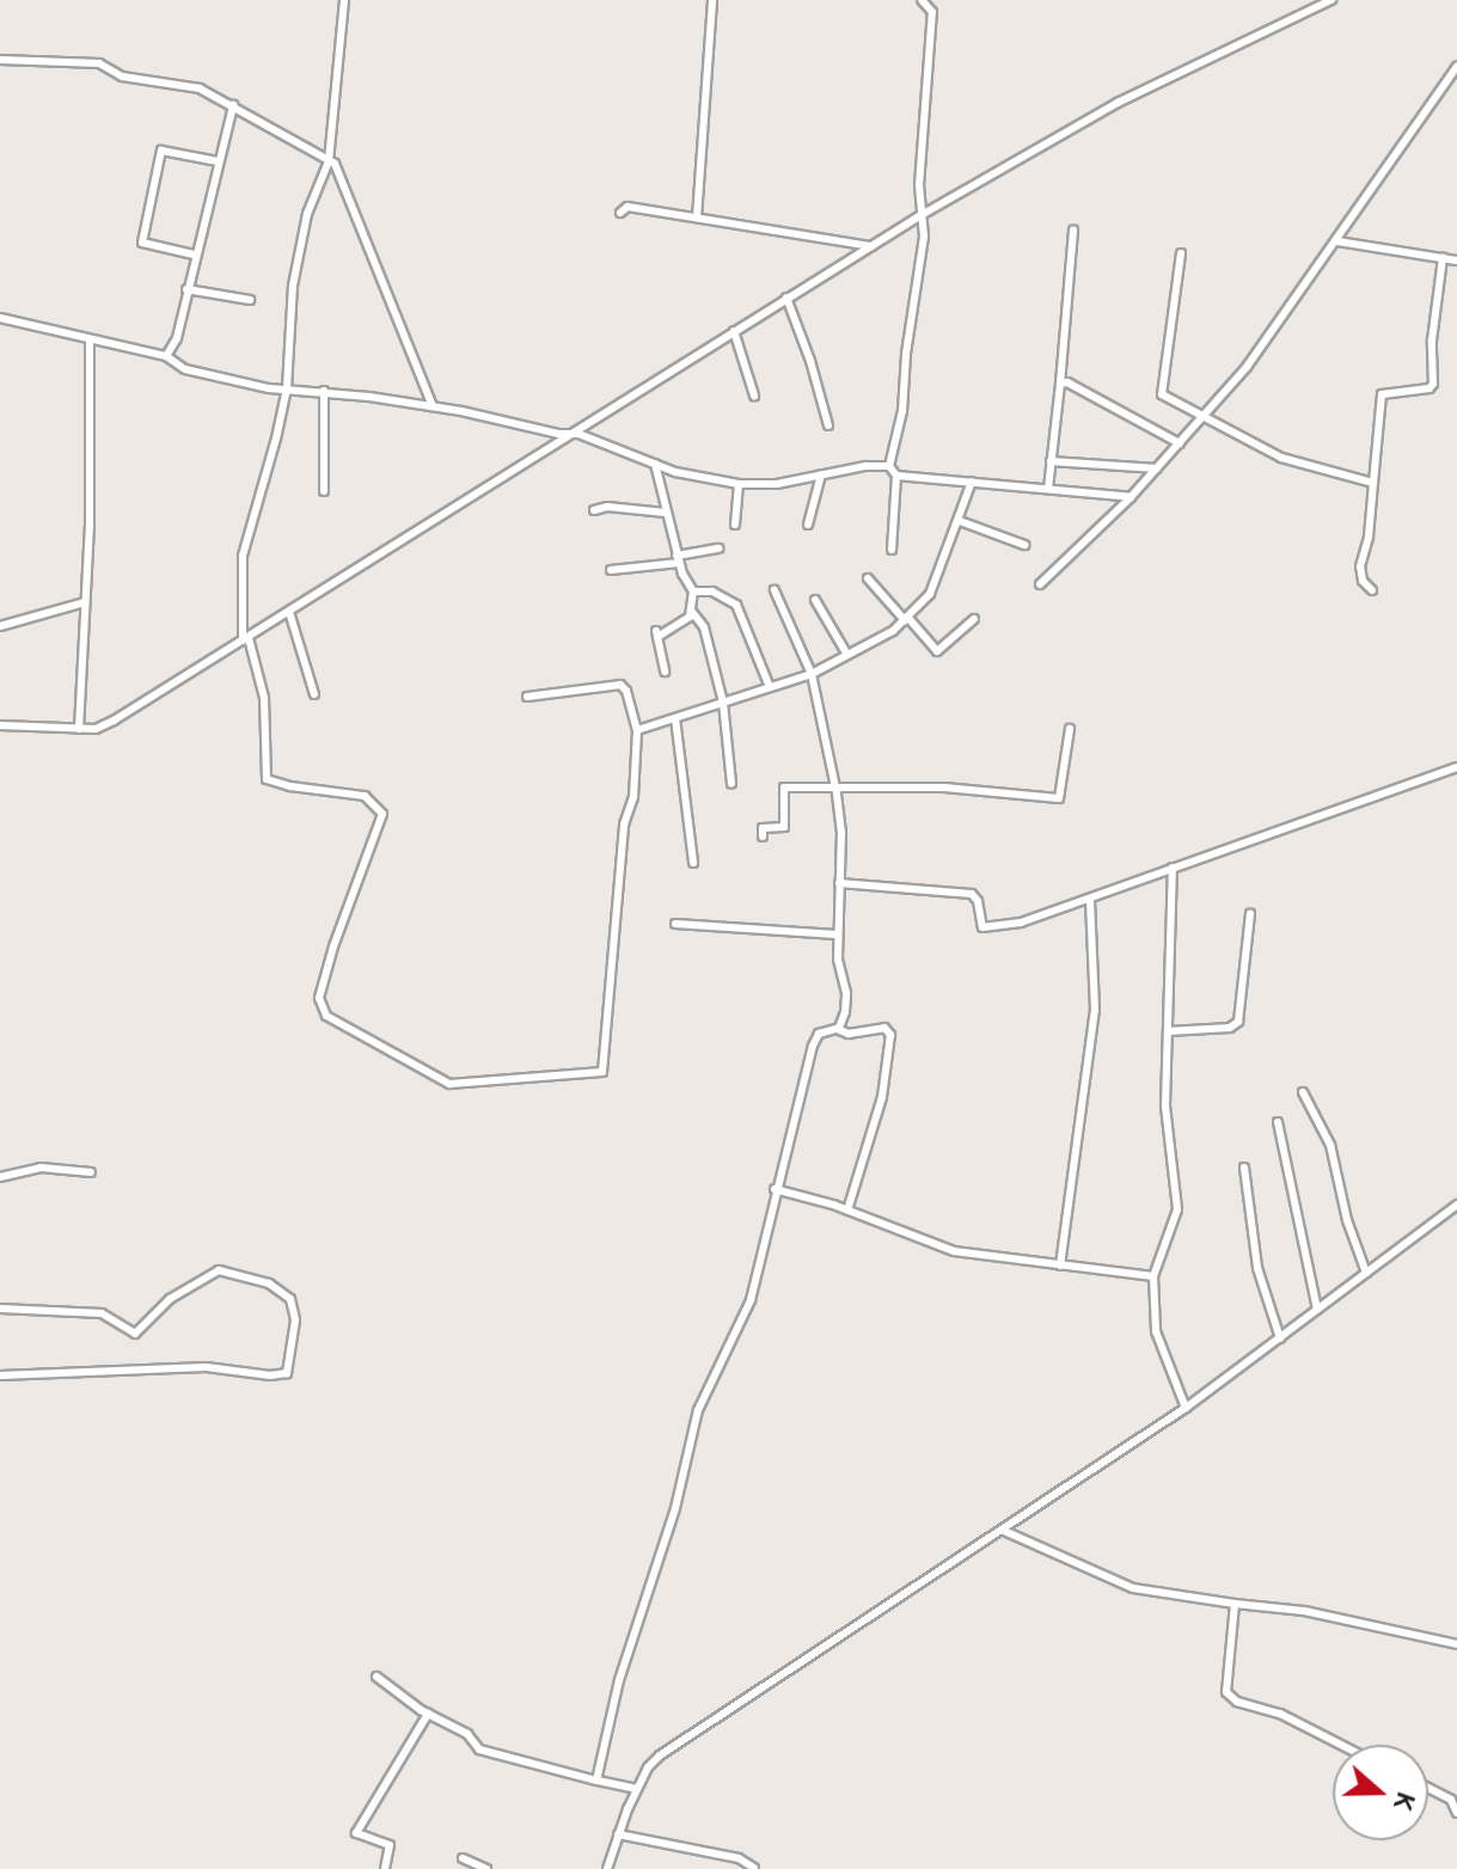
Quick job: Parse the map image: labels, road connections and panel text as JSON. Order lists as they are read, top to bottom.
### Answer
{
  "north": "right"
}
